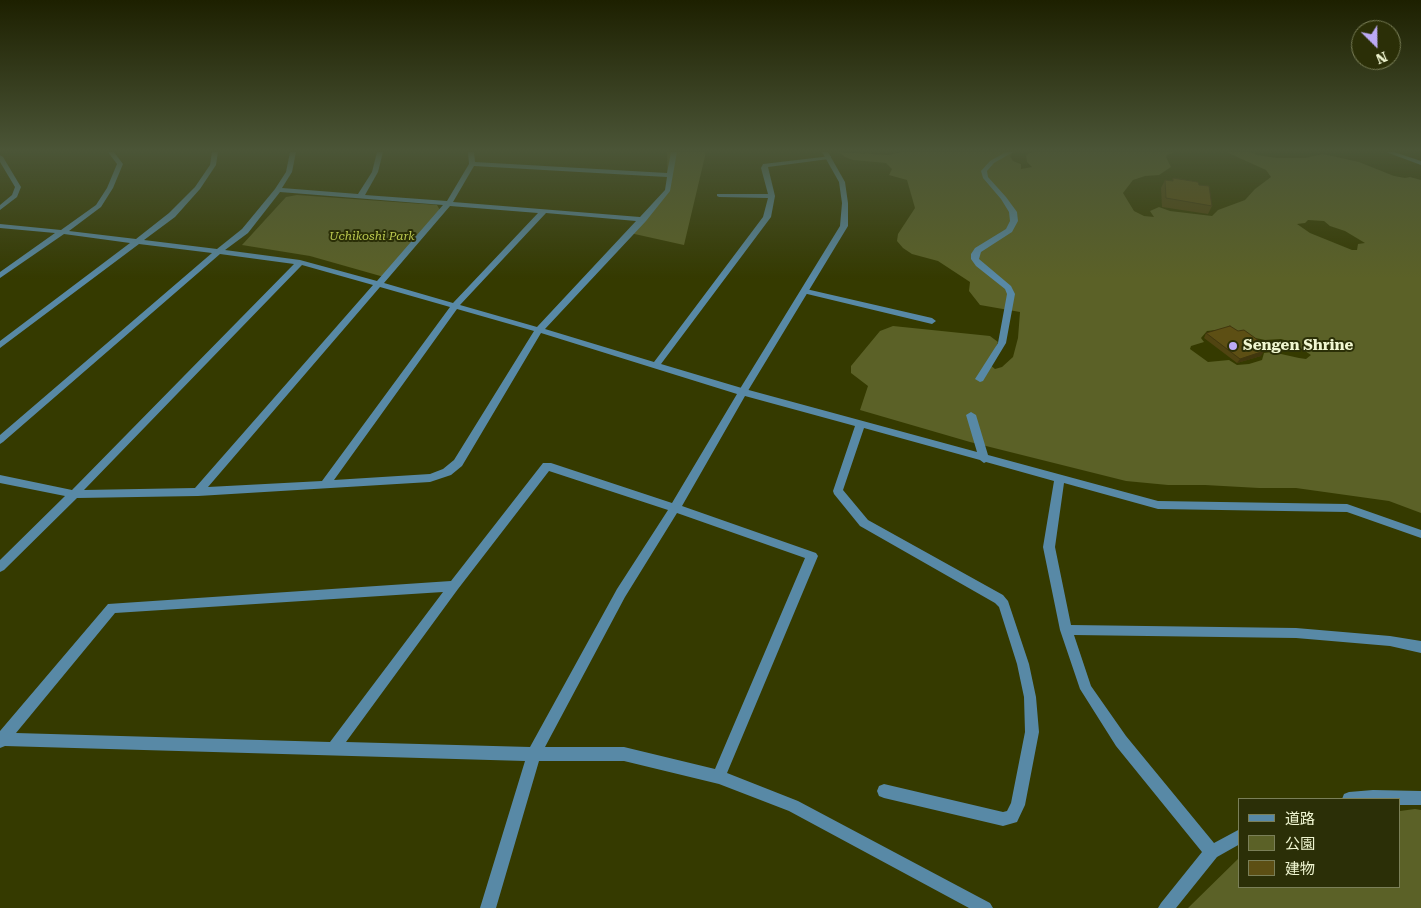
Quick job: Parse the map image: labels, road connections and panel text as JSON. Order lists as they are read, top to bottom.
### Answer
{
  "parks": ["Uchikoshi Park"],
  "places": ["Sengen Shrine"],
  "legend": ["道路", "公園", "建物"],
  "north": "bottom right"
}
